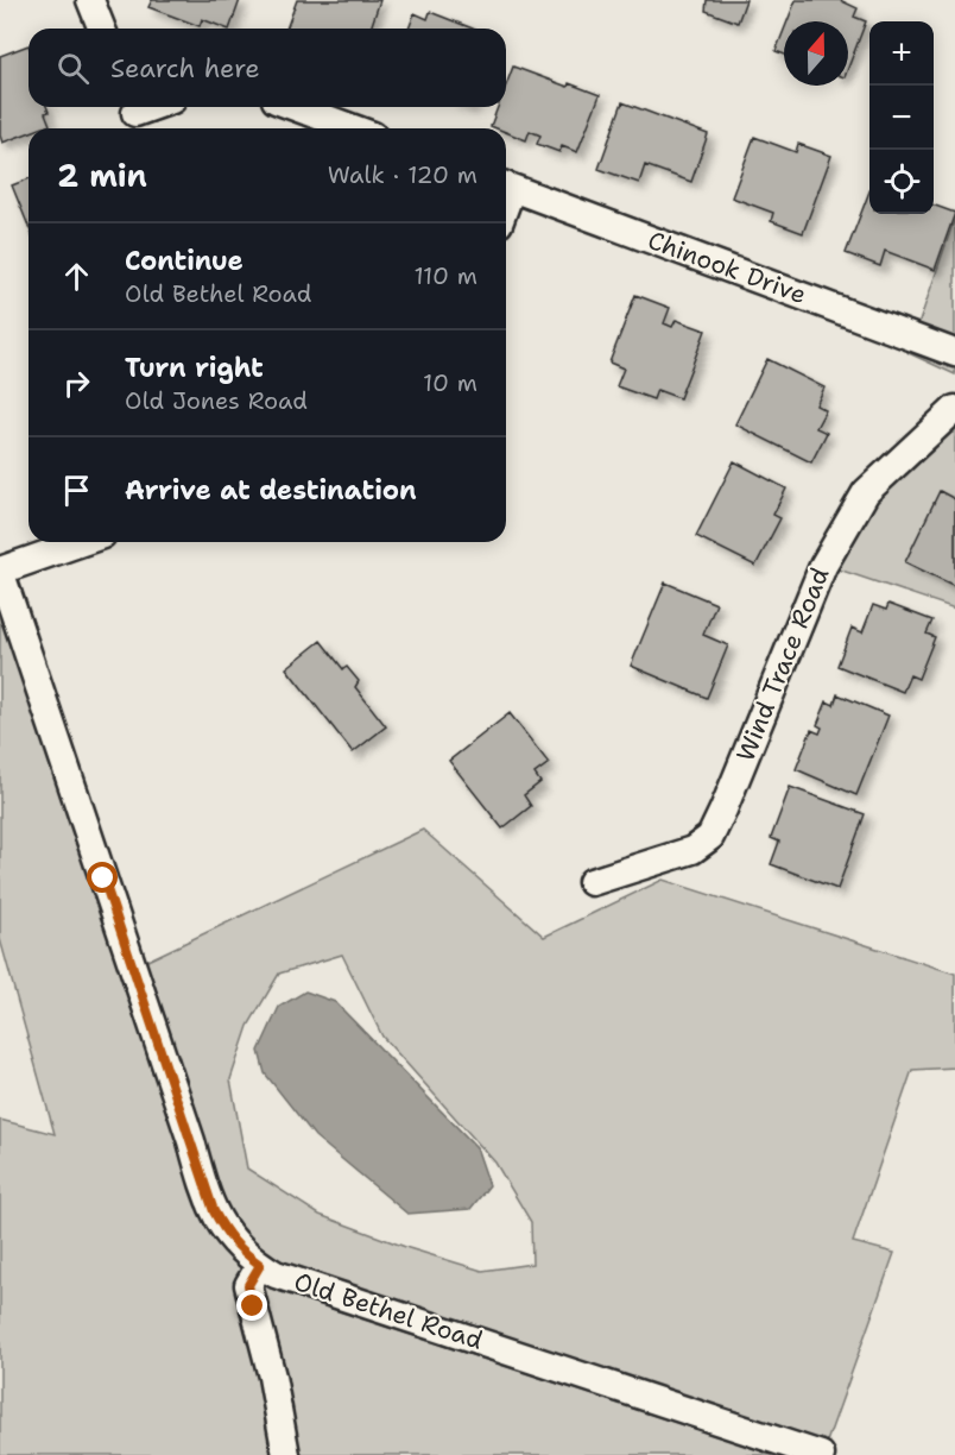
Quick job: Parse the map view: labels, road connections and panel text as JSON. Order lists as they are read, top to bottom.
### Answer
{
  "streets": {
    "street": ["Chinook Drive", "Wind Trace Road", "Old Bethel Road"]
  },
  "north": "top",
  "page": {
    "map_buttons": ["+", "−"],
    "search": "Search here",
    "heading": ["2 min", "Walk · 120 m"],
    "list": [
      ["Continue", "Old Bethel Road", "110 m"],
      ["Turn right", "Old Jones Road", "10 m"],
      "Arrive at destination"
    ]
  }
}
